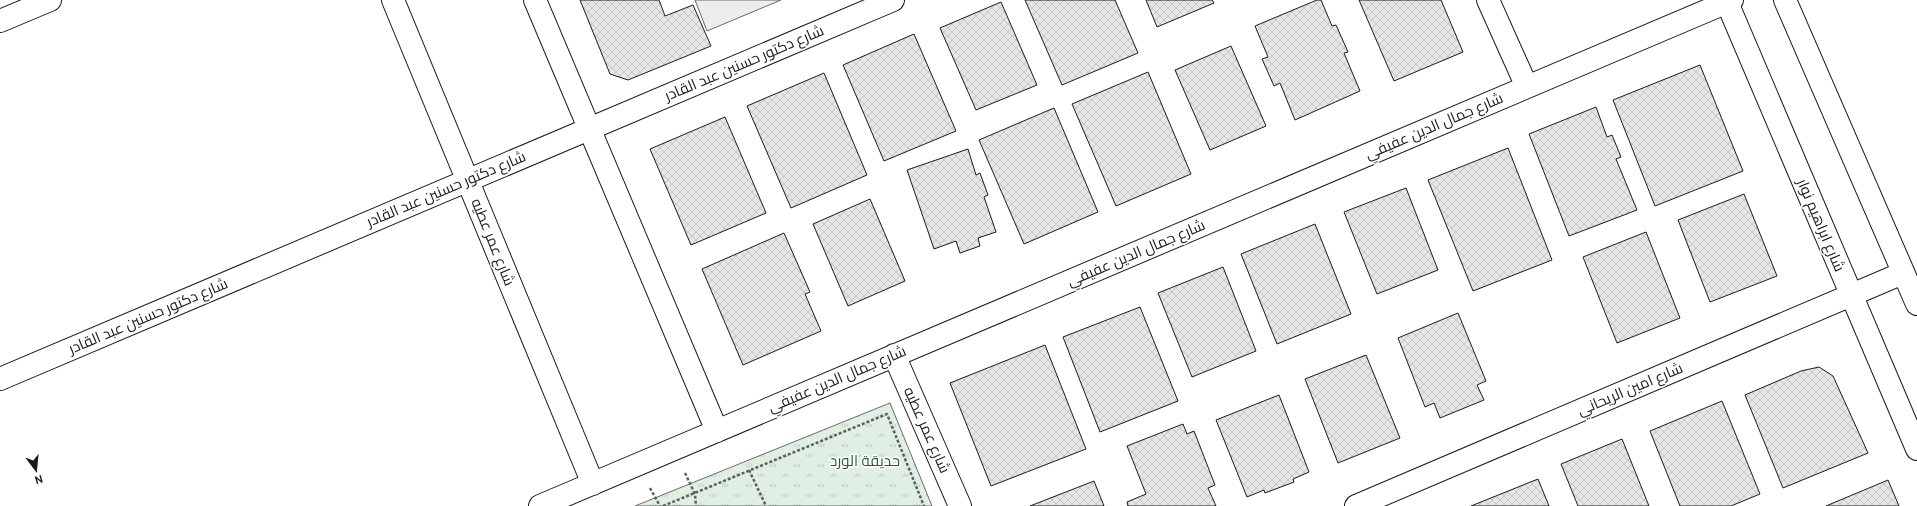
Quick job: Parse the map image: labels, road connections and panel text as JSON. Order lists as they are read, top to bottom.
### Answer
{
  "streets": {
    "street": [
      "شارع دكتور حسنين عبد القادر",
      "شارع جمال الدين عفيفي",
      "شارع ابراهيم نوار",
      "شارع عمر عطيه",
      "شارع امين الريحاني"
    ]
  },
  "crossings": [
    ["شارع دكتور حسنين عبد القادر", "شارع عمر عطيه"],
    ["شارع جمال الدين عفيفي", "شارع ابراهيم نوار"],
    ["شارع جمال الدين عفيفي", "شارع عمر عطيه"],
    ["شارع ابراهيم نوار", "شارع امين الريحاني"]
  ],
  "parks": ["حديقة الورد"],
  "north": "bottom"
}
